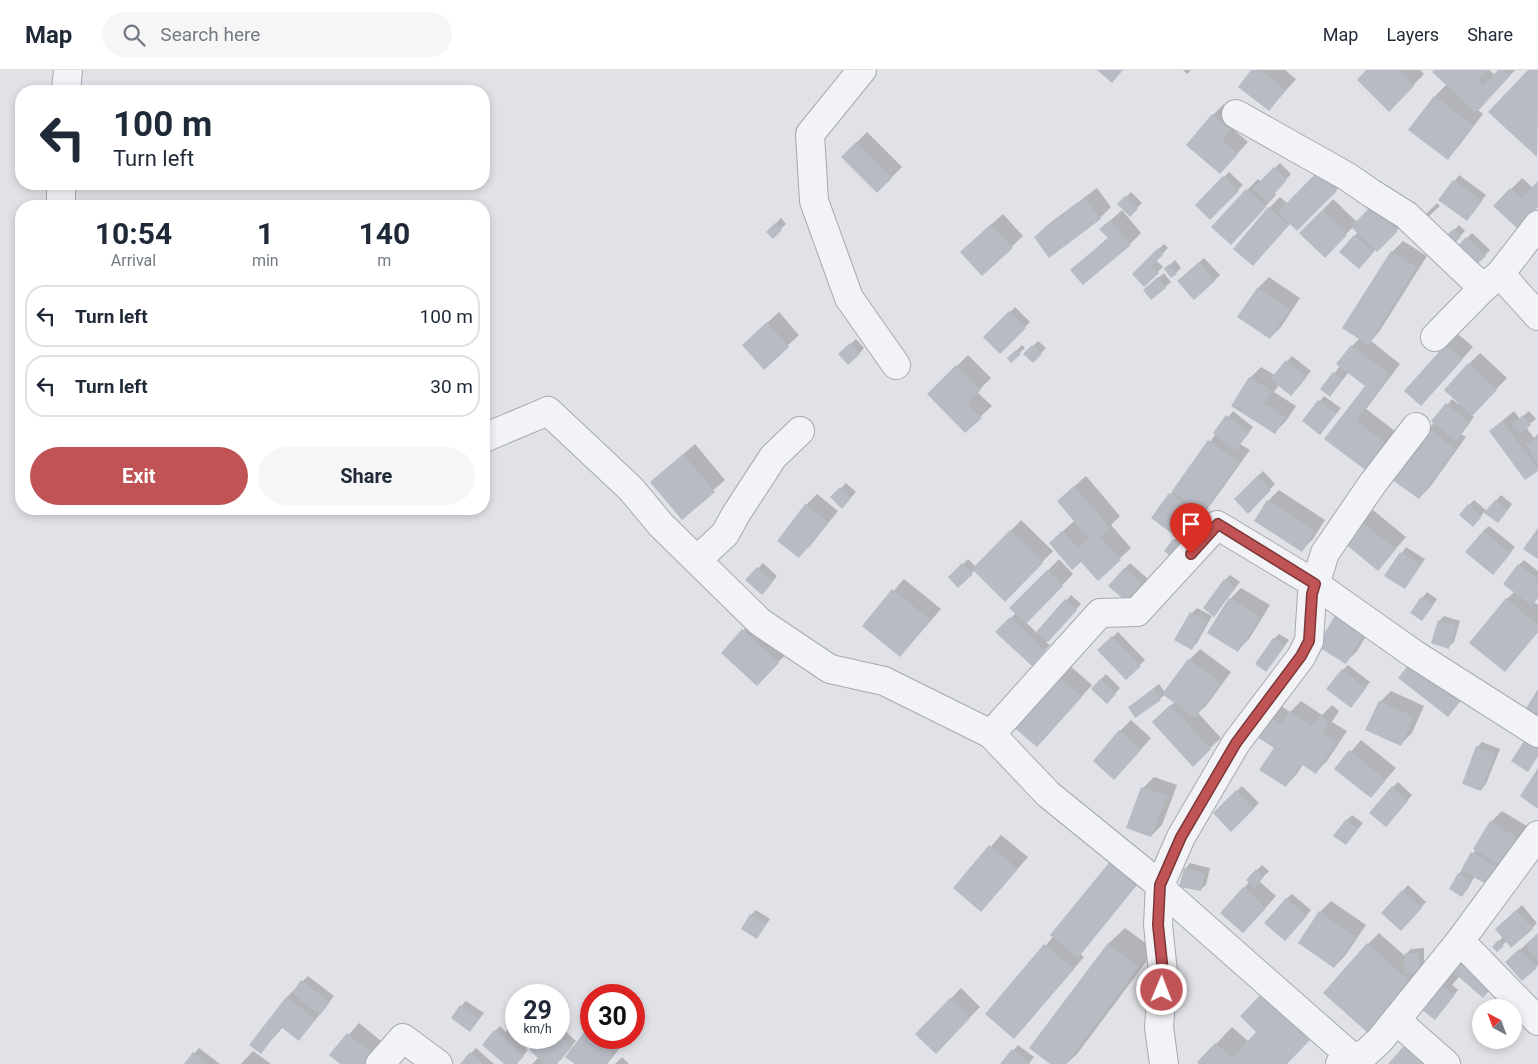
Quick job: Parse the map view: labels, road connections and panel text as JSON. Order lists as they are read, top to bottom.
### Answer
{
  "north": "top left",
  "page": {
    "header": "Map",
    "search": "Search here",
    "nav": ["Map", "Layers", "Share"],
    "turn": ["100 m", "Turn left"],
    "eta": [
      "10:54",
      "Arrival",
      "1",
      "min",
      "140",
      "m"
    ],
    "list": [
      {
        "name": "Turn left",
        "value": "100 m"
      },
      {
        "name": "Turn left",
        "value": "30 m"
      }
    ],
    "buttons": ["Exit", "Share"],
    "speed": "29 km/h",
    "limit": "30"
  }
}
